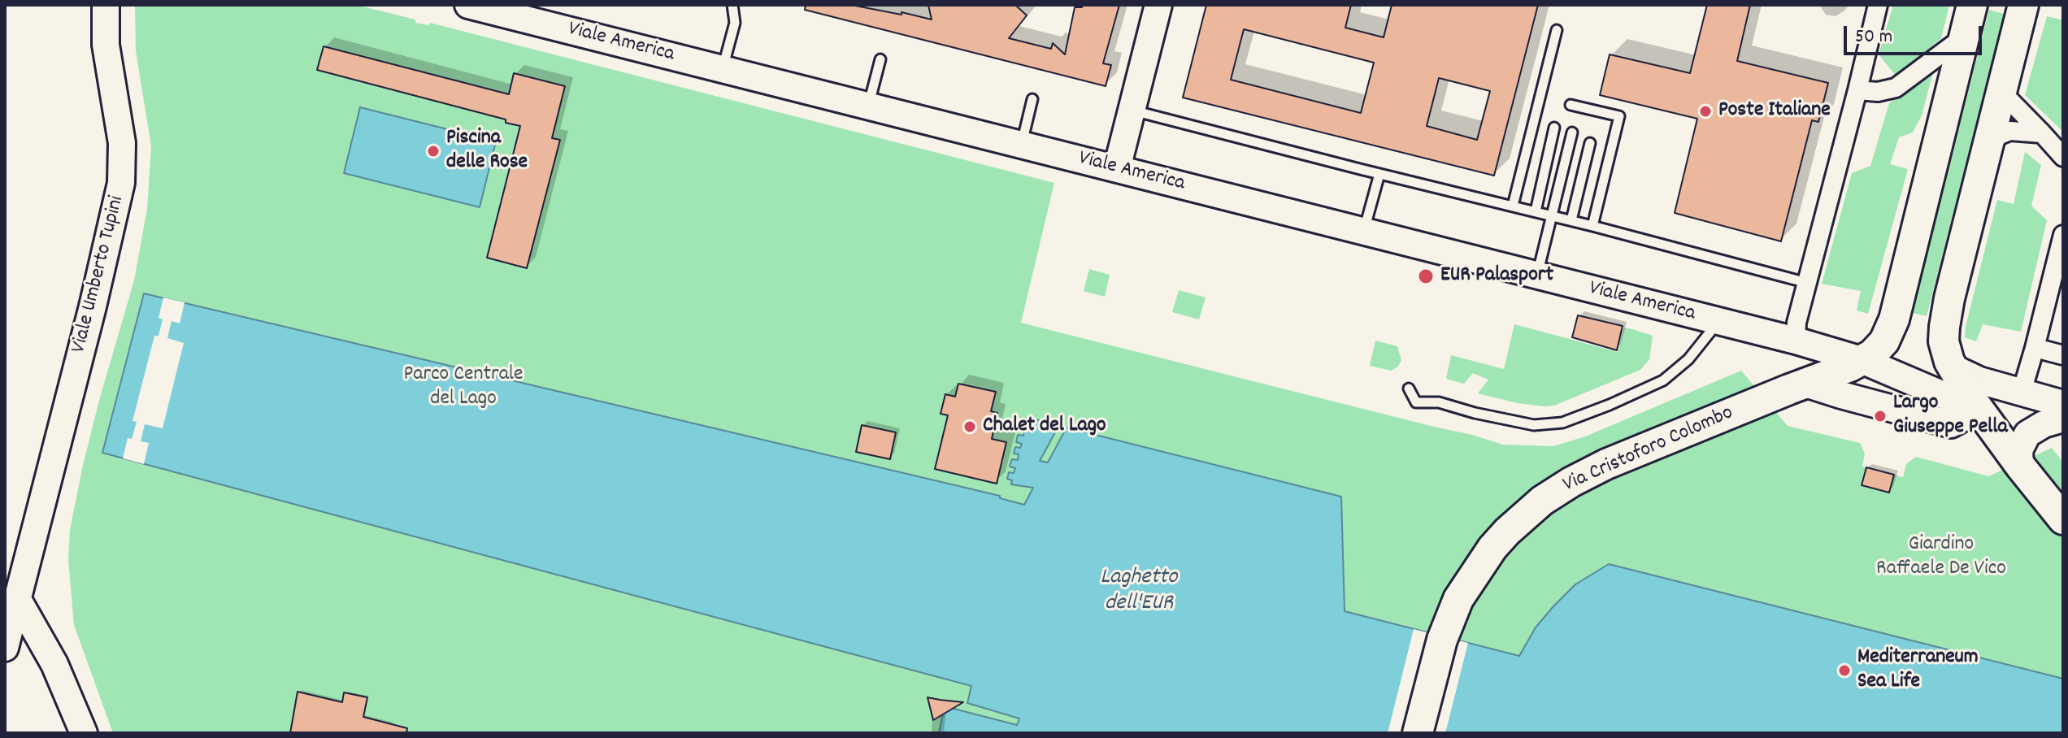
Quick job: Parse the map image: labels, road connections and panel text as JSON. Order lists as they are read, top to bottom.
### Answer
{
  "streets": {
    "main road": ["Via Cristoforo Colombo"],
    "street": ["Viale America", "Viale Umberto Tupini"]
  },
  "water": ["Laghetto dell'EUR"],
  "parks": ["Parco Centrale del Lago", "Giardino Raffaele De Vico"],
  "places": [
    "Poste Italiane",
    "Piscina delle Rose",
    "EUR Palasport",
    "Largo Giuseppe Pella",
    "Chalet del Lago",
    "Mediterraneum Sea Life"
  ],
  "scale_bar": "50 m"
}
